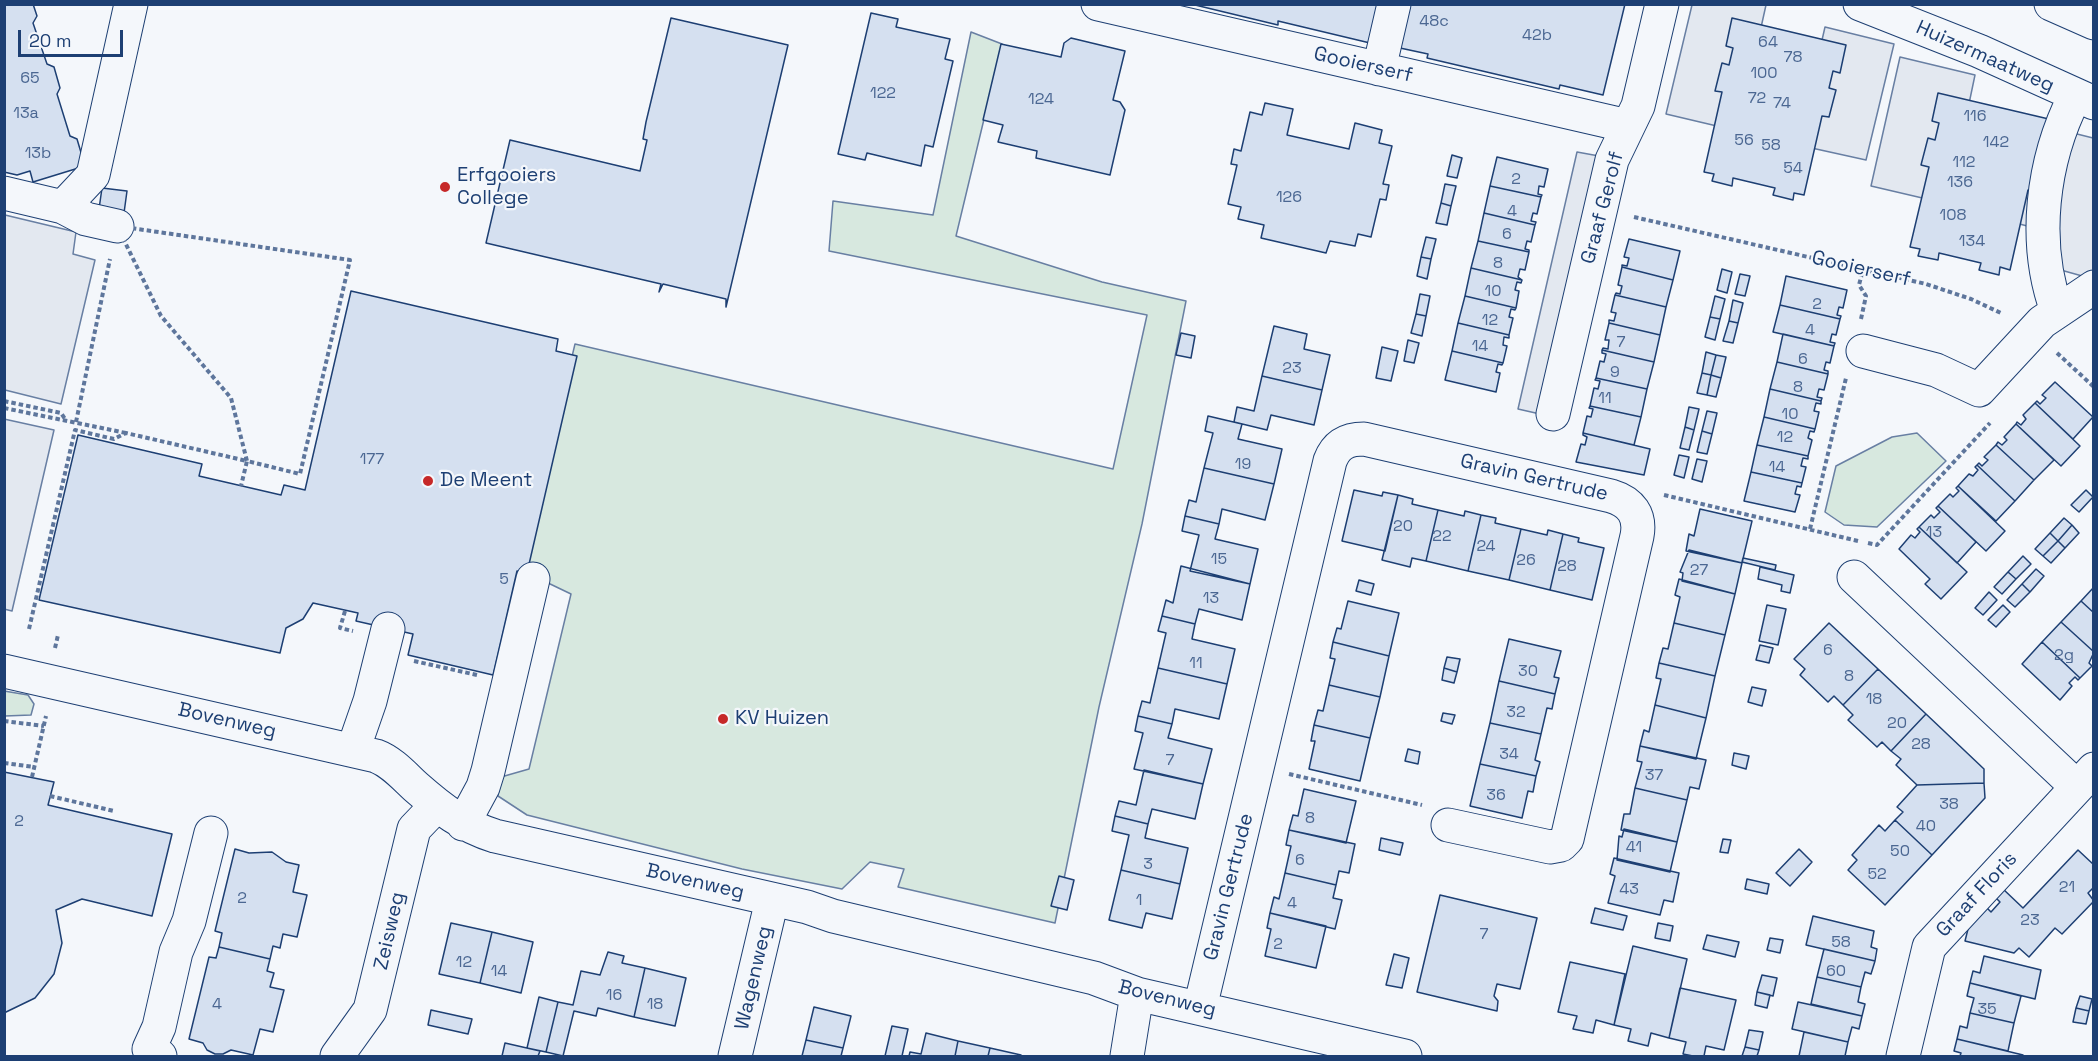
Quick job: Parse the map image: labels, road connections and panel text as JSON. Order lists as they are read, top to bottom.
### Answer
{
  "streets": {
    "street": [
      "Huizermaatweg",
      "Gooierserf",
      "Graaf Gerolf",
      "Gravin Gertrude",
      "Bovenweg",
      "Graaf Floris",
      "Zeisweg",
      "Wagenweg"
    ]
  },
  "crossings": [
    ["Huizermaatweg", "Gooierserf"],
    ["Gooierserf", "Graaf Gerolf"],
    ["Gravin Gertrude", "Bovenweg"],
    ["Bovenweg", "Zeisweg"],
    ["Bovenweg", "Wagenweg"]
  ],
  "places": ["Erfgooiers College", "De Meent", "KV Huizen"],
  "house_numbers": [
    "48c",
    "42b",
    "64",
    "78",
    "100",
    "65",
    "122",
    "72",
    "124",
    "74",
    "13a",
    "116",
    "56",
    "142",
    "58",
    "13b",
    "112",
    "54",
    "2",
    "136",
    "126",
    "4",
    "108",
    "6",
    "134",
    "8",
    "10",
    "2",
    "12",
    "4",
    "7",
    "14",
    "6",
    "23",
    "9",
    "8",
    "11",
    "10",
    "12",
    "177",
    "19",
    "14",
    "20",
    "13",
    "22",
    "24",
    "15",
    "26",
    "28",
    "27",
    "5",
    "13",
    "6",
    "2g",
    "11",
    "30",
    "8",
    "18",
    "32",
    "20",
    "28",
    "34",
    "7",
    "37",
    "36",
    "38",
    "8",
    "2",
    "40",
    "41",
    "50",
    "6",
    "3",
    "52",
    "21",
    "43",
    "2",
    "1",
    "4",
    "23",
    "7",
    "58",
    "2",
    "12",
    "14",
    "60",
    "16",
    "4",
    "18",
    "35"
  ],
  "scale_bar": "20 m"
}
